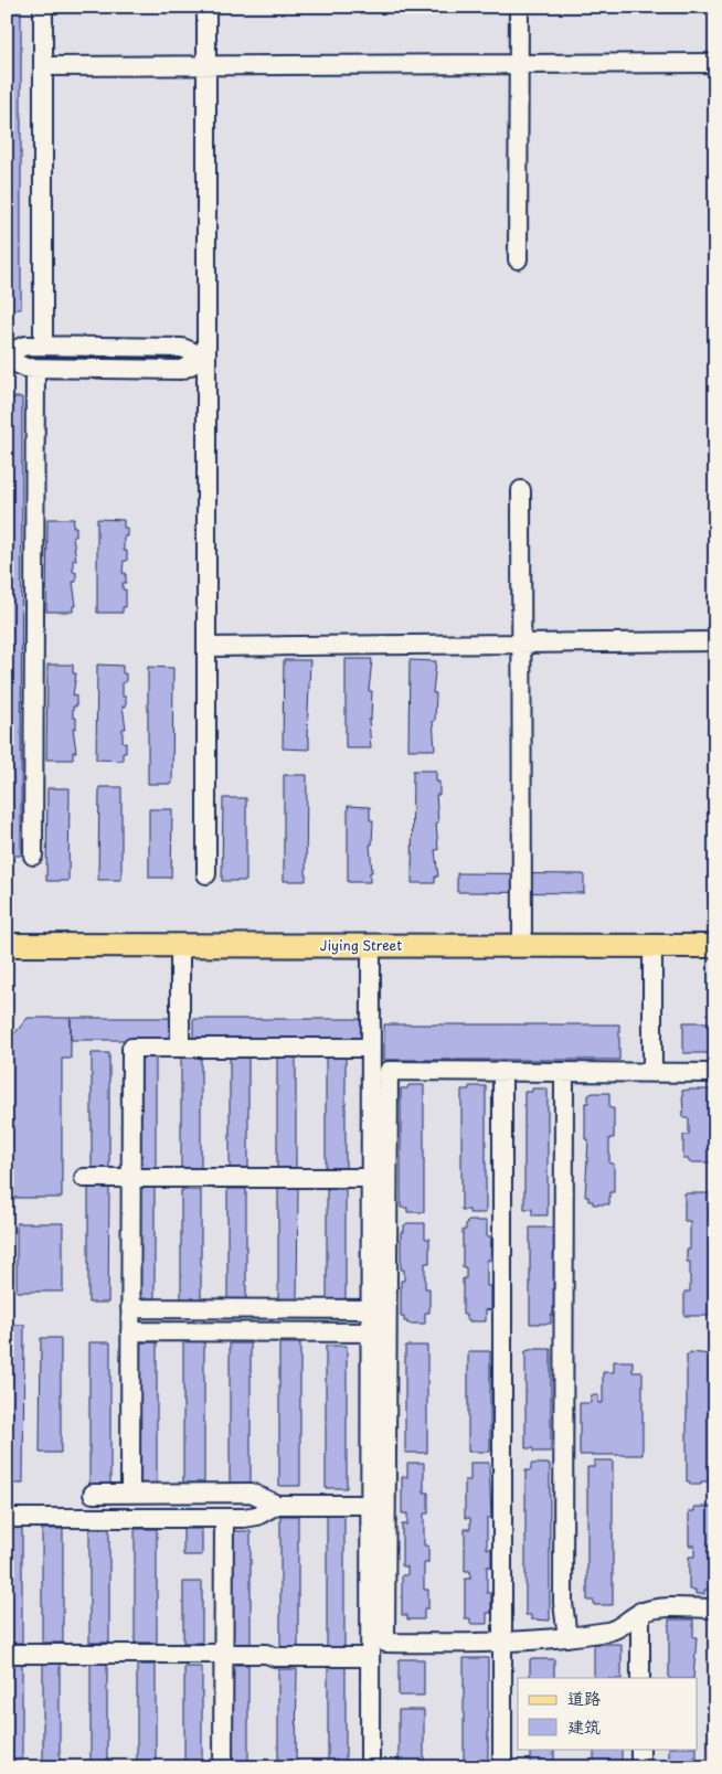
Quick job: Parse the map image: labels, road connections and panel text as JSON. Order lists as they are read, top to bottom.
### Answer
{
  "streets": {
    "main road": ["Jiying Street"]
  },
  "legend": ["道路", "建筑"]
}
